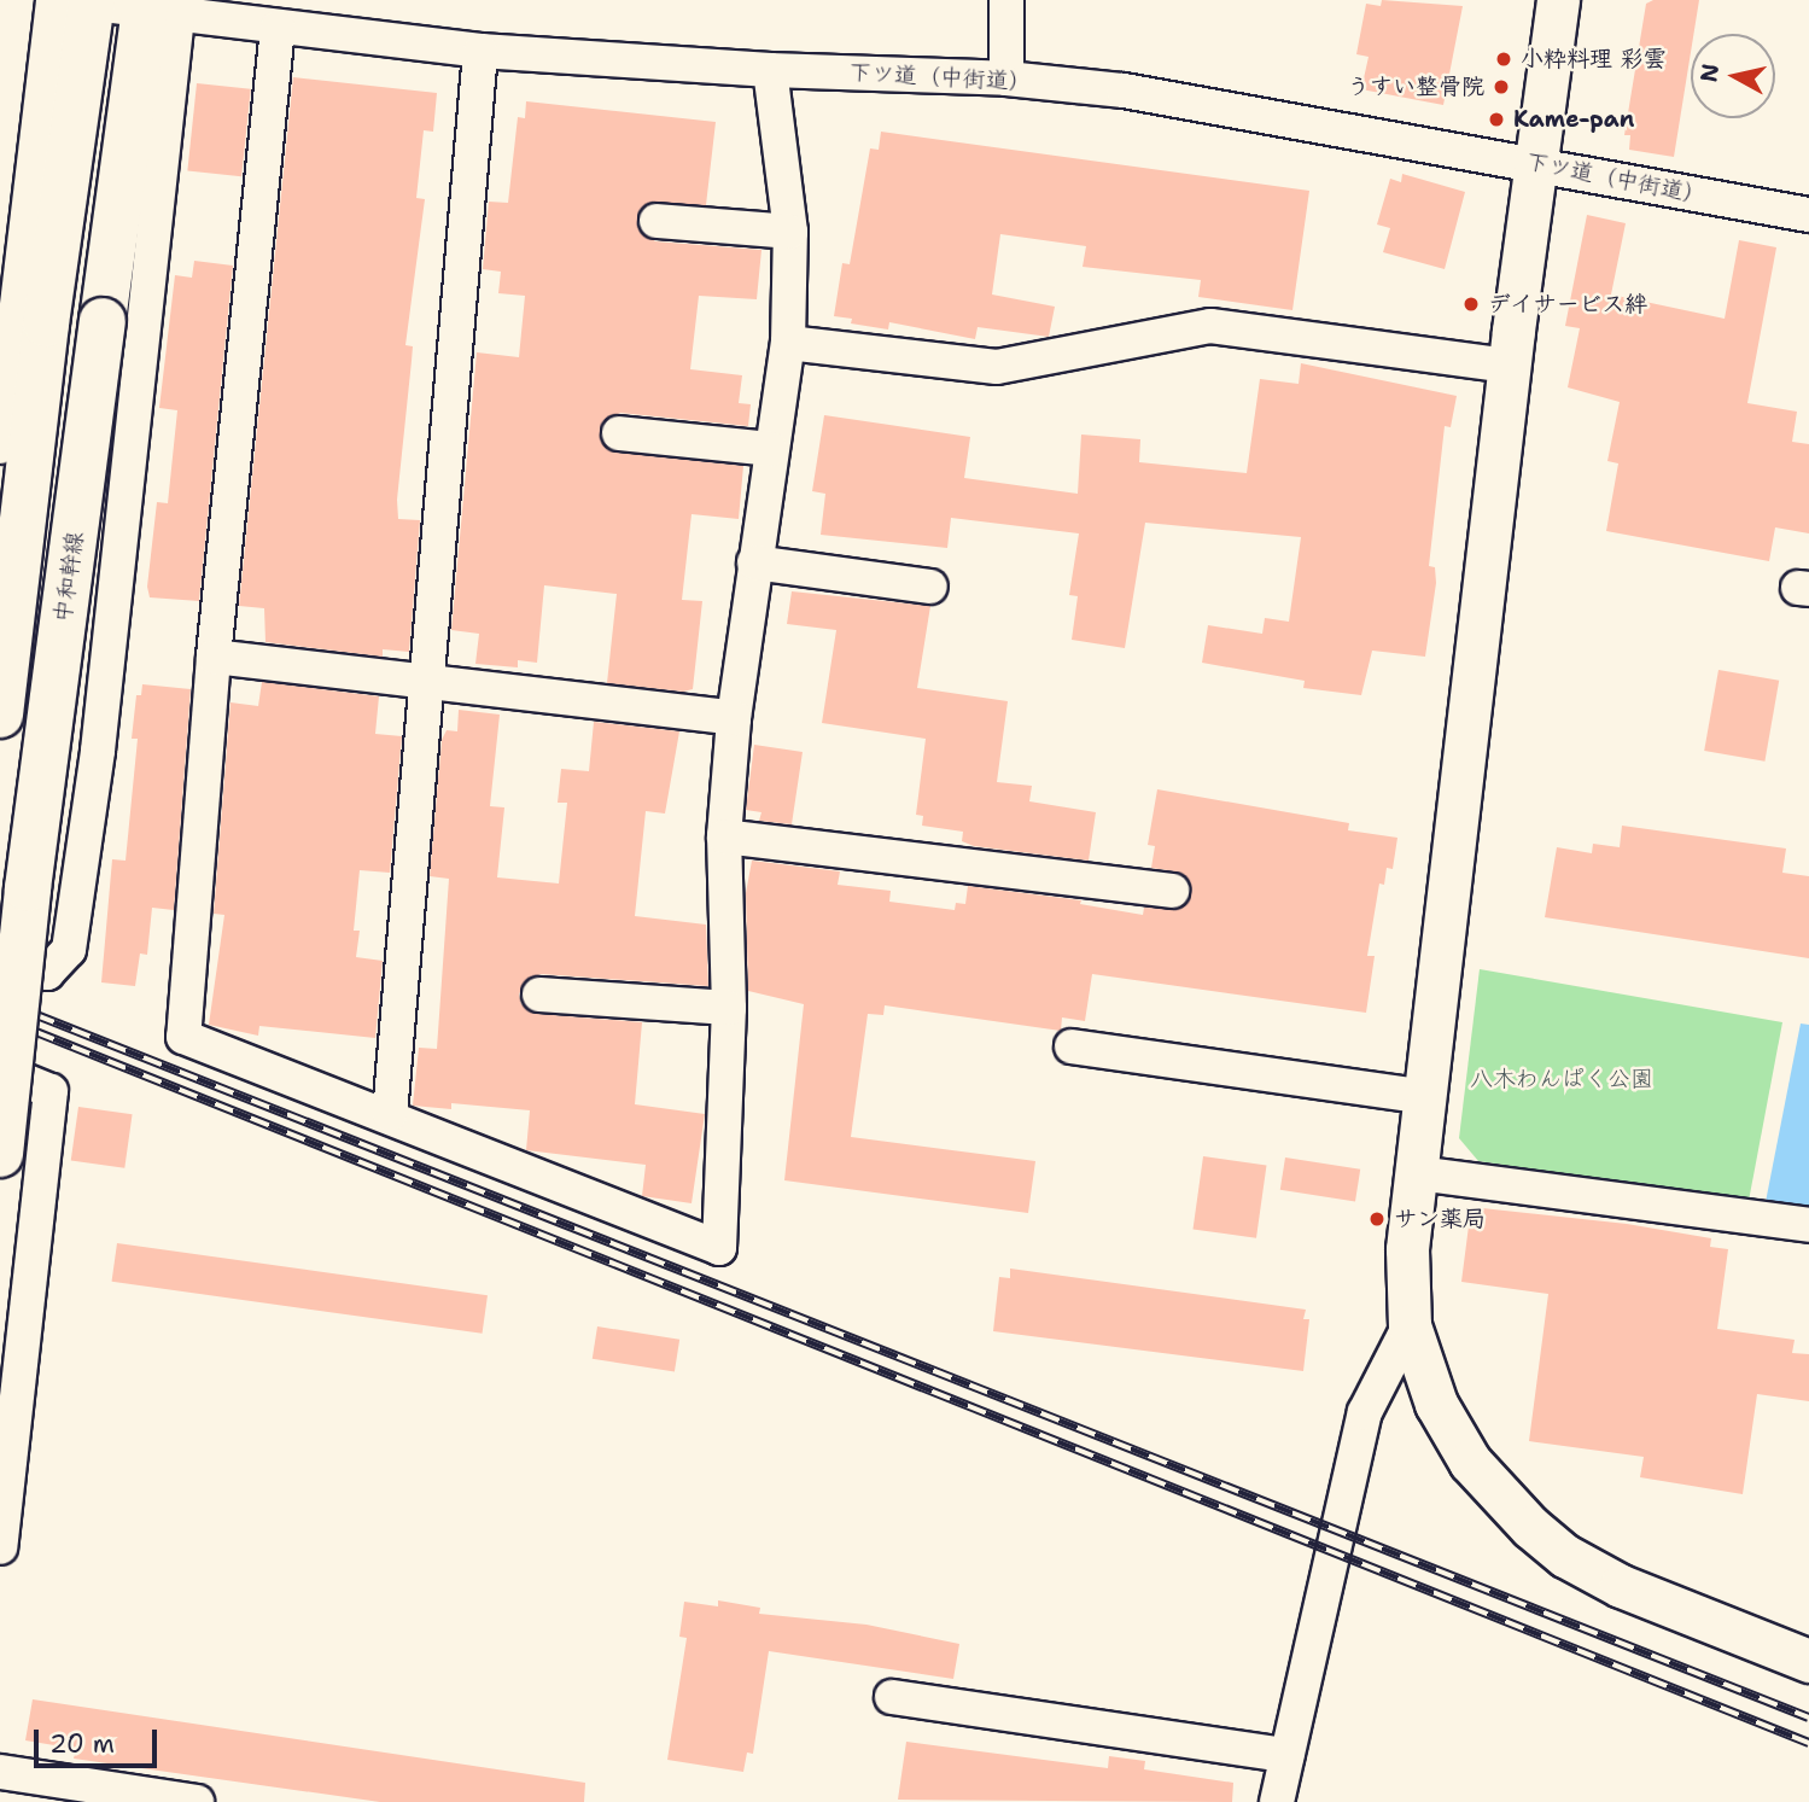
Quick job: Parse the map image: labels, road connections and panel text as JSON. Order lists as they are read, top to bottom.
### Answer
{
  "streets": {
    "main road": ["中和幹線"],
    "street": ["下ツ道（中街道）"]
  },
  "crossings": [
    ["下ツ道（中街道）", "中和幹線"]
  ],
  "parks": ["八木わんぱく公園"],
  "places": [
    "小粋料理 彩雲",
    "うすい整骨院",
    "Kame-pan",
    "デイサービス絆",
    "サン薬局"
  ],
  "scale_bar": "20 m",
  "north": "left"
}
